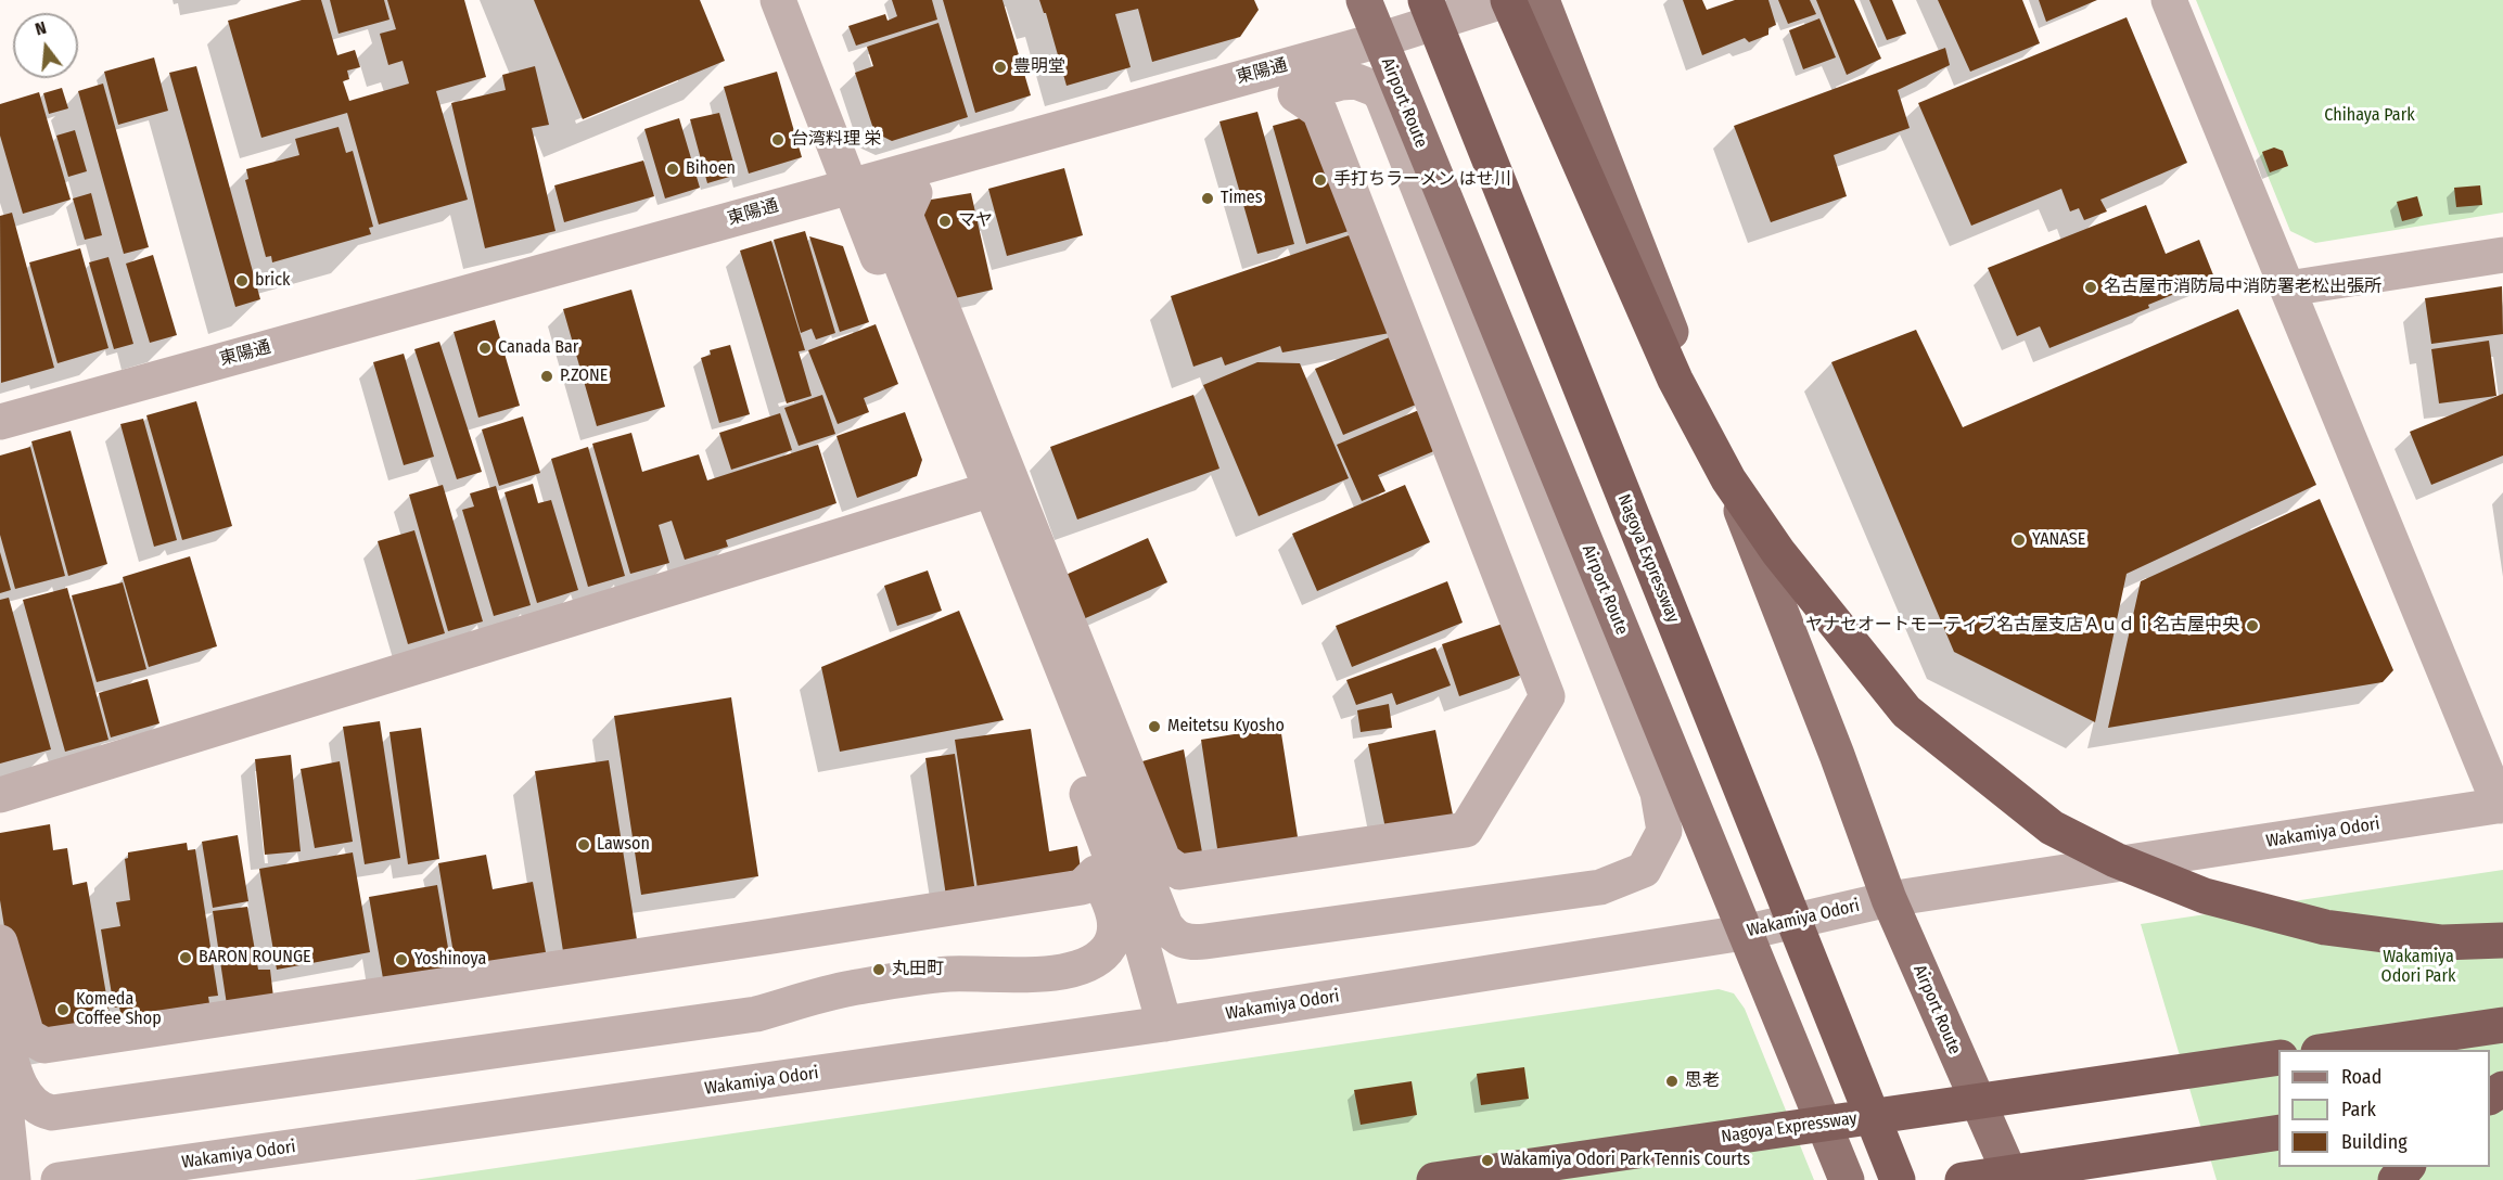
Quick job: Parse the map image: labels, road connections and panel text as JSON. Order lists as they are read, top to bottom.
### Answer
{
  "streets": {
    "highway": ["Nagoya Expressway"],
    "main road": ["Airport Route"],
    "street": ["東陽通", "Wakamiya Odori"]
  },
  "crossings": [
    ["東陽通", "Airport Route"],
    ["Airport Route", "Wakamiya Odori"]
  ],
  "parks": ["Chihaya Park", "Wakamiya Odori Park"],
  "places": [
    "豊明堂",
    "台湾料理 栄",
    "Bihoen",
    "手打ちラーメン はせ川",
    "Times",
    "マヤ",
    "brick",
    "名古屋市消防局中消防署老松出張所",
    "Canada Bar",
    "P.ZONE",
    "YANASE",
    "ヤナセオートモーティブ名古屋支店Ａｕｄｉ名古屋中央",
    "Meitetsu Kyosho",
    "Lawson",
    "BARON ROUNGE",
    "Yoshinoya",
    "丸田町",
    "Komeda Coffee Shop",
    "思老",
    "Wakamiya Odori Park Tennis Courts"
  ],
  "legend": ["Road", "Park", "Building"],
  "north": "top"
}
